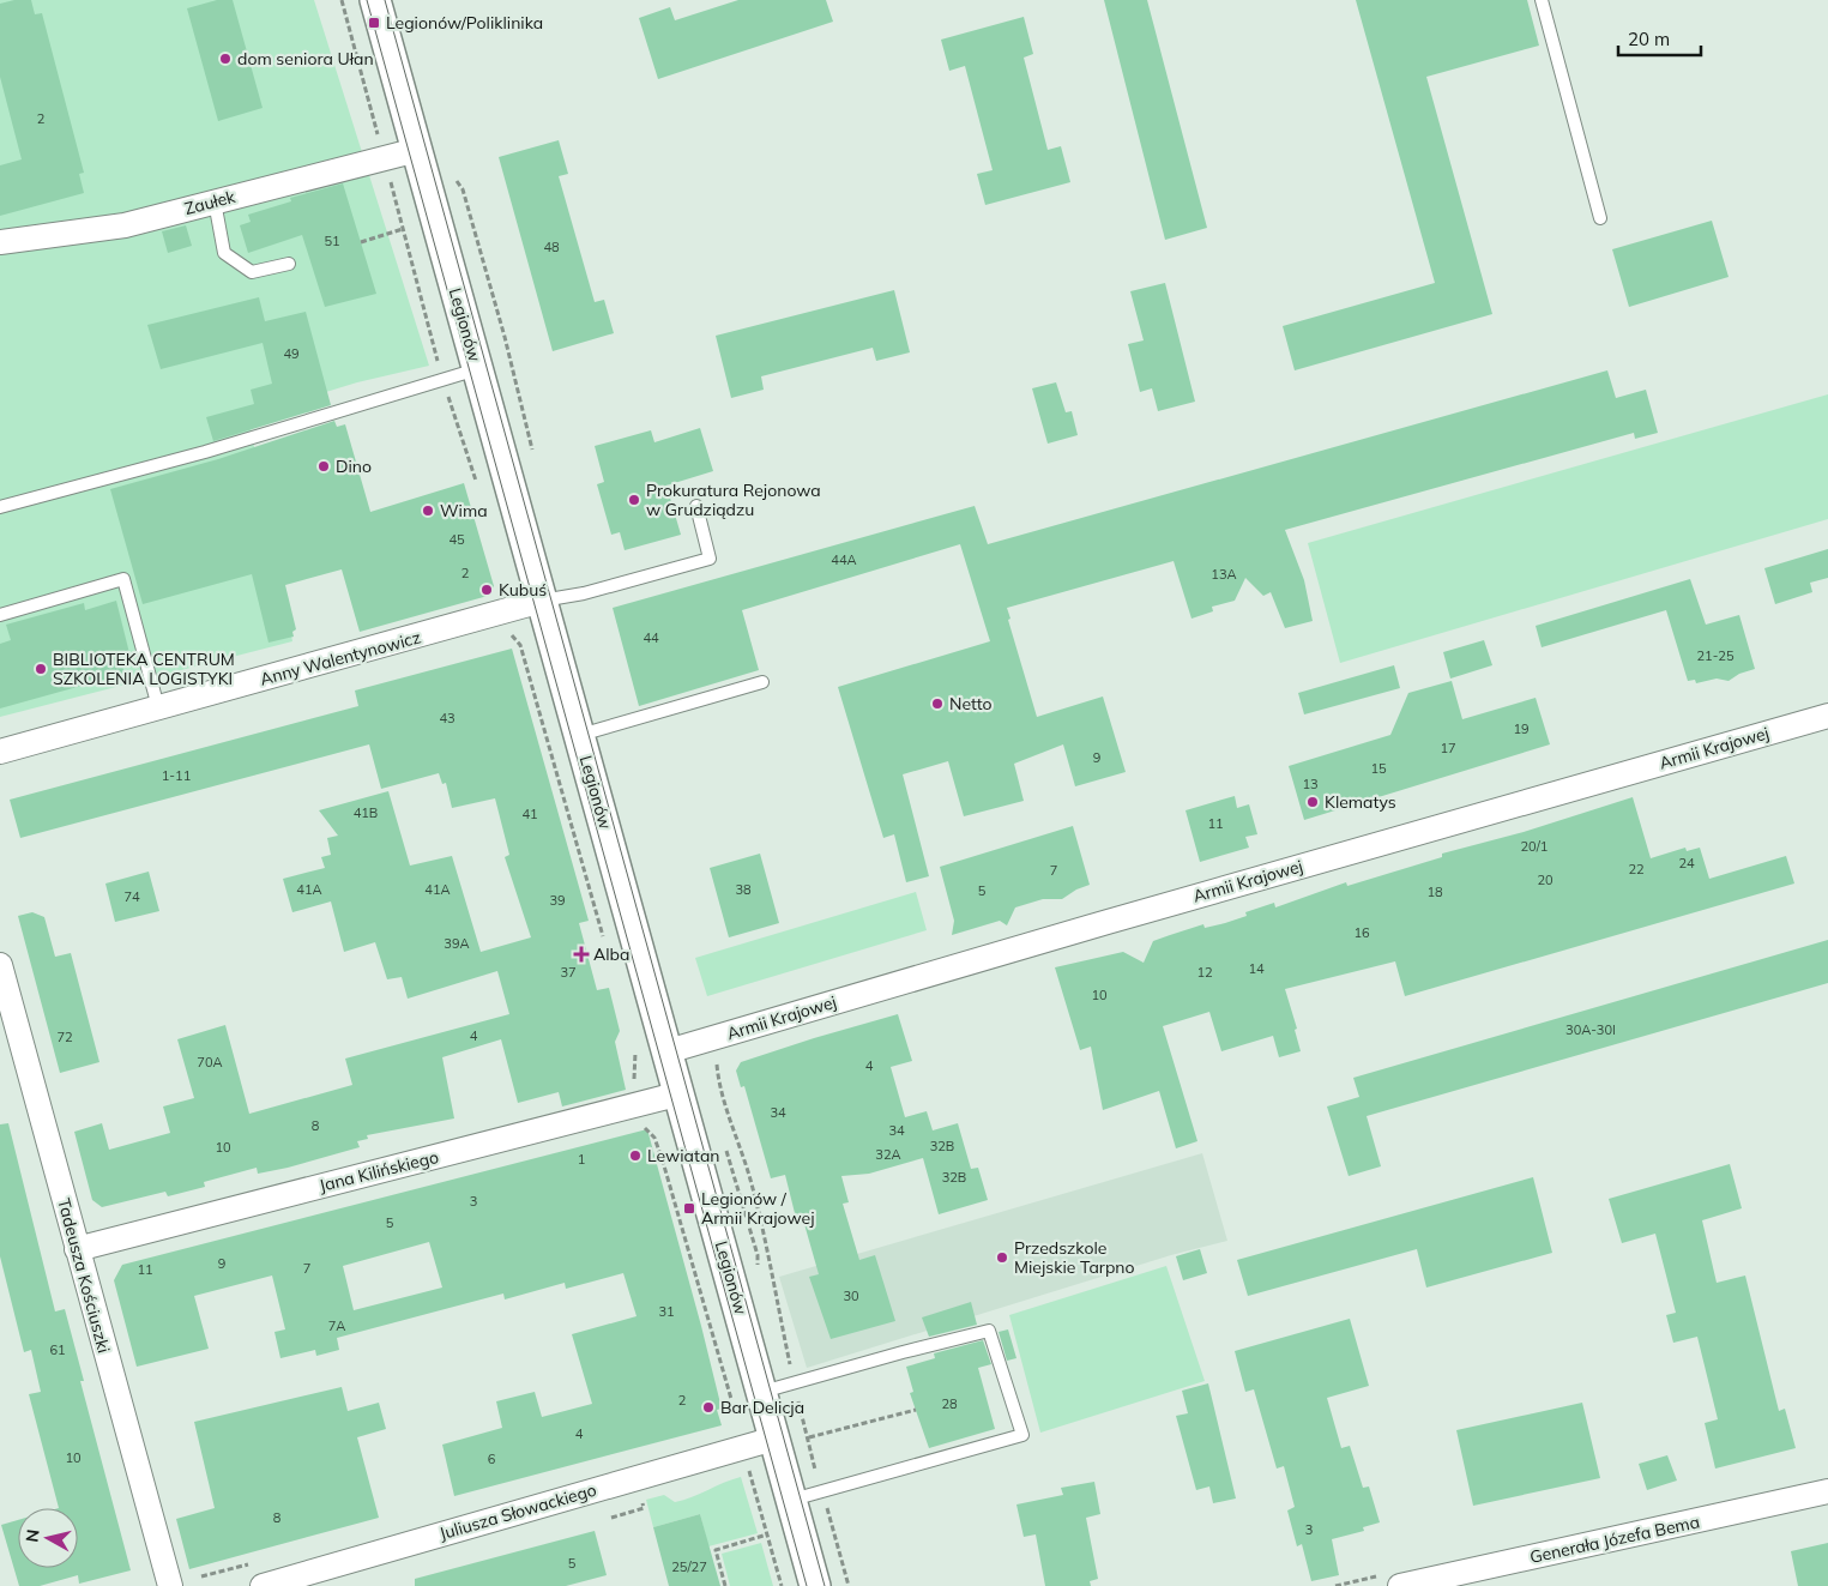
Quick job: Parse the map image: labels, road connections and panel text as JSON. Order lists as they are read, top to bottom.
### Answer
{
  "streets": {
    "street": [
      "Zaułek",
      "Legionów",
      "Anny Walentynowicz",
      "Armii Krajowej",
      "Jana Kilińskiego",
      "Tadeusza Kościuszki",
      "Juliusza Słowackiego",
      "Generała Józefa Bema"
    ]
  },
  "crossings": [
    ["Zaułek", "Legionów"],
    ["Legionów", "Anny Walentynowicz"],
    ["Legionów", "Armii Krajowej"],
    ["Legionów", "Jana Kilińskiego"],
    ["Legionów", "Juliusza Słowackiego"],
    ["Jana Kilińskiego", "Tadeusza Kościuszki"]
  ],
  "places": {
    "transit": ["Legionów/Poliklinika", "Legionów / Armii Krajowej"],
    "other": [
      "dom seniora Ułan",
      "Dino",
      "Prokuratura Rejonowa w Grudziądzu",
      "Wima",
      "Kubuś",
      "BIBLIOTEKA CENTRUM SZKOLENIA LOGISTYKI",
      "Netto",
      "Klematys",
      "Lewiatan",
      "Przedszkole Miejskie Tarpno",
      "Bar Delicja"
    ],
    "health": ["Alba"]
  },
  "house_numbers": [
    "2",
    "51",
    "48",
    "49",
    "45",
    "44A",
    "2",
    "13A",
    "44",
    "21-25",
    "43",
    "19",
    "17",
    "9",
    "15",
    "1-11",
    "13",
    "41B",
    "41",
    "11",
    "20/1",
    "24",
    "22",
    "7",
    "20",
    "41A",
    "41A",
    "38",
    "5",
    "18",
    "74",
    "39",
    "16",
    "39A",
    "14",
    "37",
    "12",
    "10",
    "30A-30I",
    "4",
    "72",
    "70A",
    "4",
    "34",
    "8",
    "34",
    "32B",
    "10",
    "32A",
    "1",
    "32B",
    "3",
    "5",
    "9",
    "7",
    "11",
    "30",
    "31",
    "7A",
    "61",
    "2",
    "28",
    "4",
    "10",
    "6",
    "8",
    "3",
    "5",
    "25/27"
  ],
  "scale_bar": "20 m",
  "north": "left"
}
